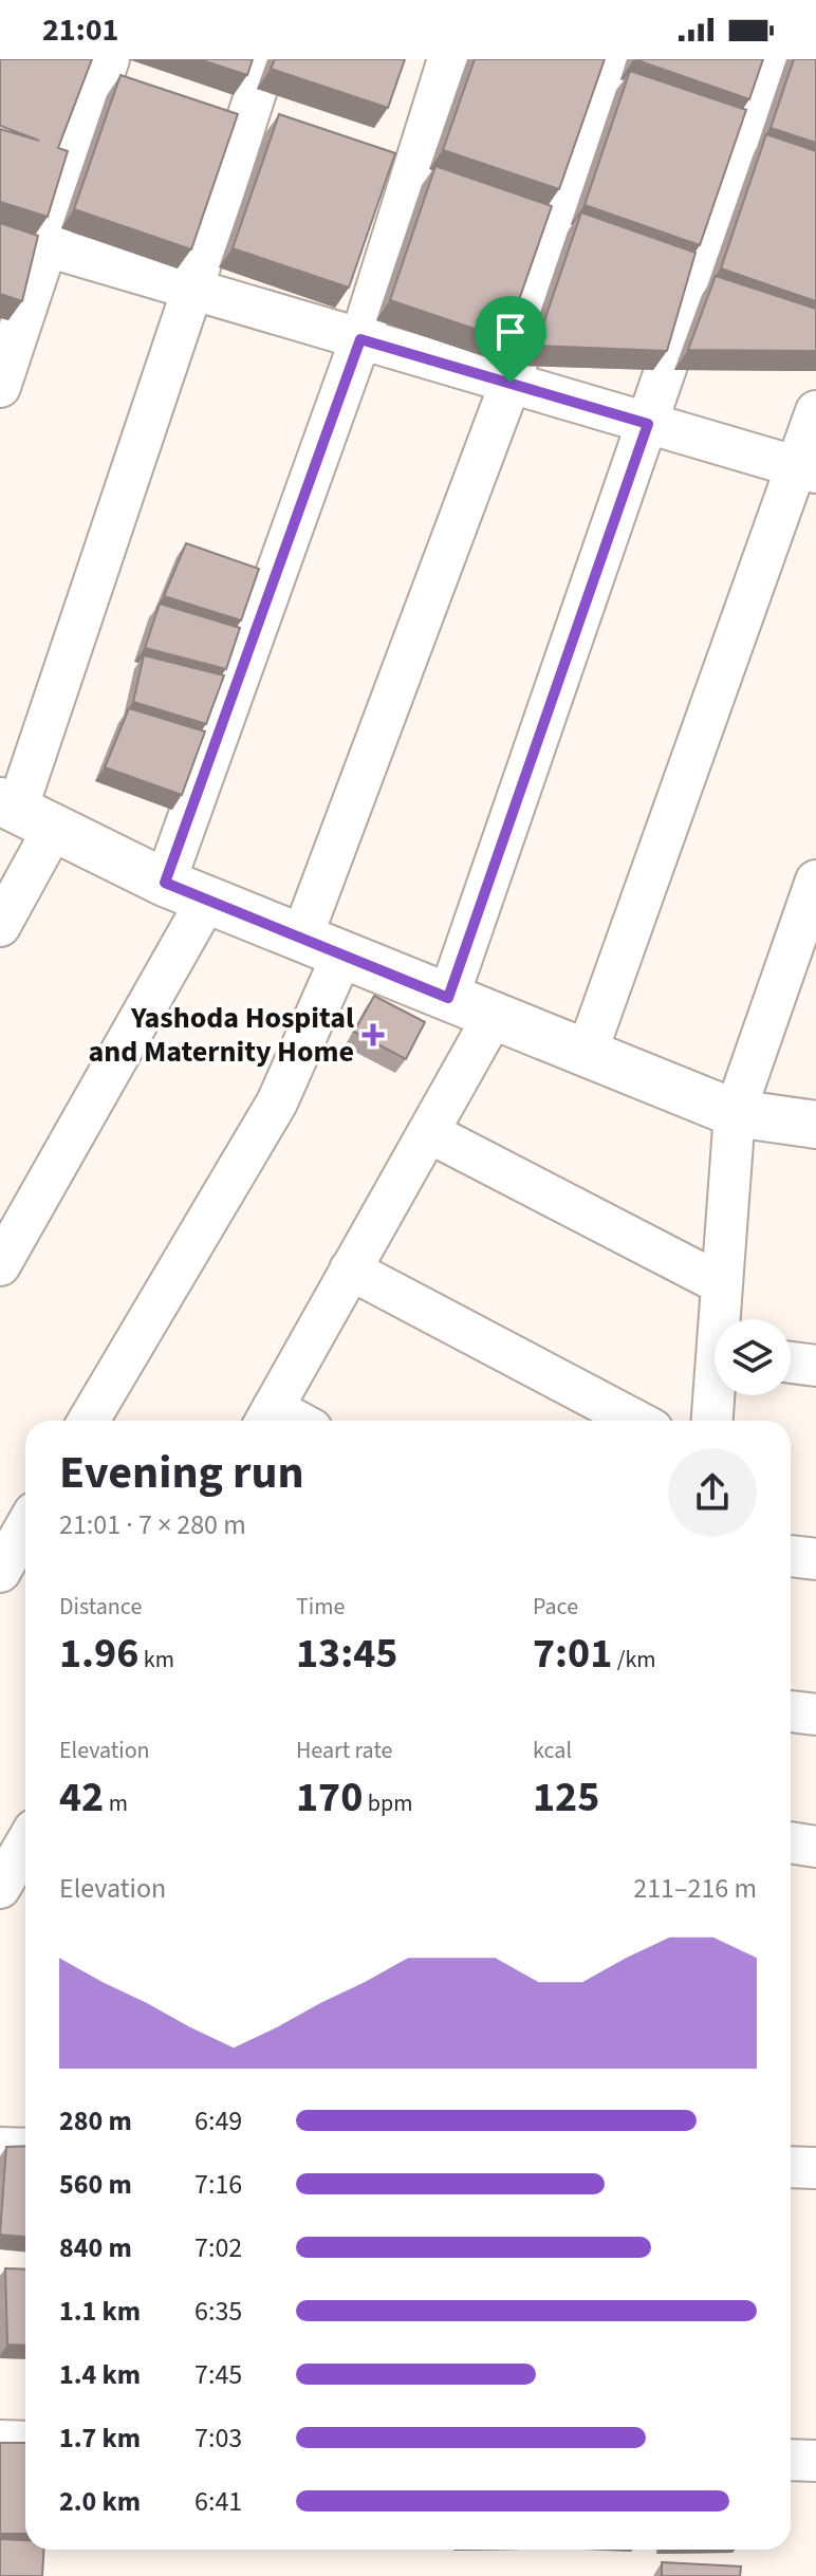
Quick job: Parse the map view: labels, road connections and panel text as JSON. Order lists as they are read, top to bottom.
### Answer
{
  "places": {
    "health": ["Yashoda Hospital and Maternity Home"]
  },
  "page": {
    "status": "21:01",
    "heading": ["Evening run", "21:01 · 7 × 280 m"],
    "stats": [
      ["Distance", "1.96 km"],
      ["Time", "13:45"],
      ["Pace", "7:01 /km"],
      ["Elevation", "42 m"],
      ["Heart rate", "170 bpm"],
      ["kcal", "125"]
    ],
    "chart": ["Elevation", "211–216 m"],
    "list": [
      {
        "name": "280 m",
        "note": "6:49"
      },
      {
        "name": "560 m",
        "note": "7:16"
      },
      {
        "name": "840 m",
        "note": "7:02"
      },
      {
        "name": "1.1 km",
        "note": "6:35"
      },
      {
        "name": "1.4 km",
        "note": "7:45"
      },
      {
        "name": "1.7 km",
        "note": "7:03"
      },
      {
        "name": "2.0 km",
        "note": "6:41"
      }
    ]
  }
}
